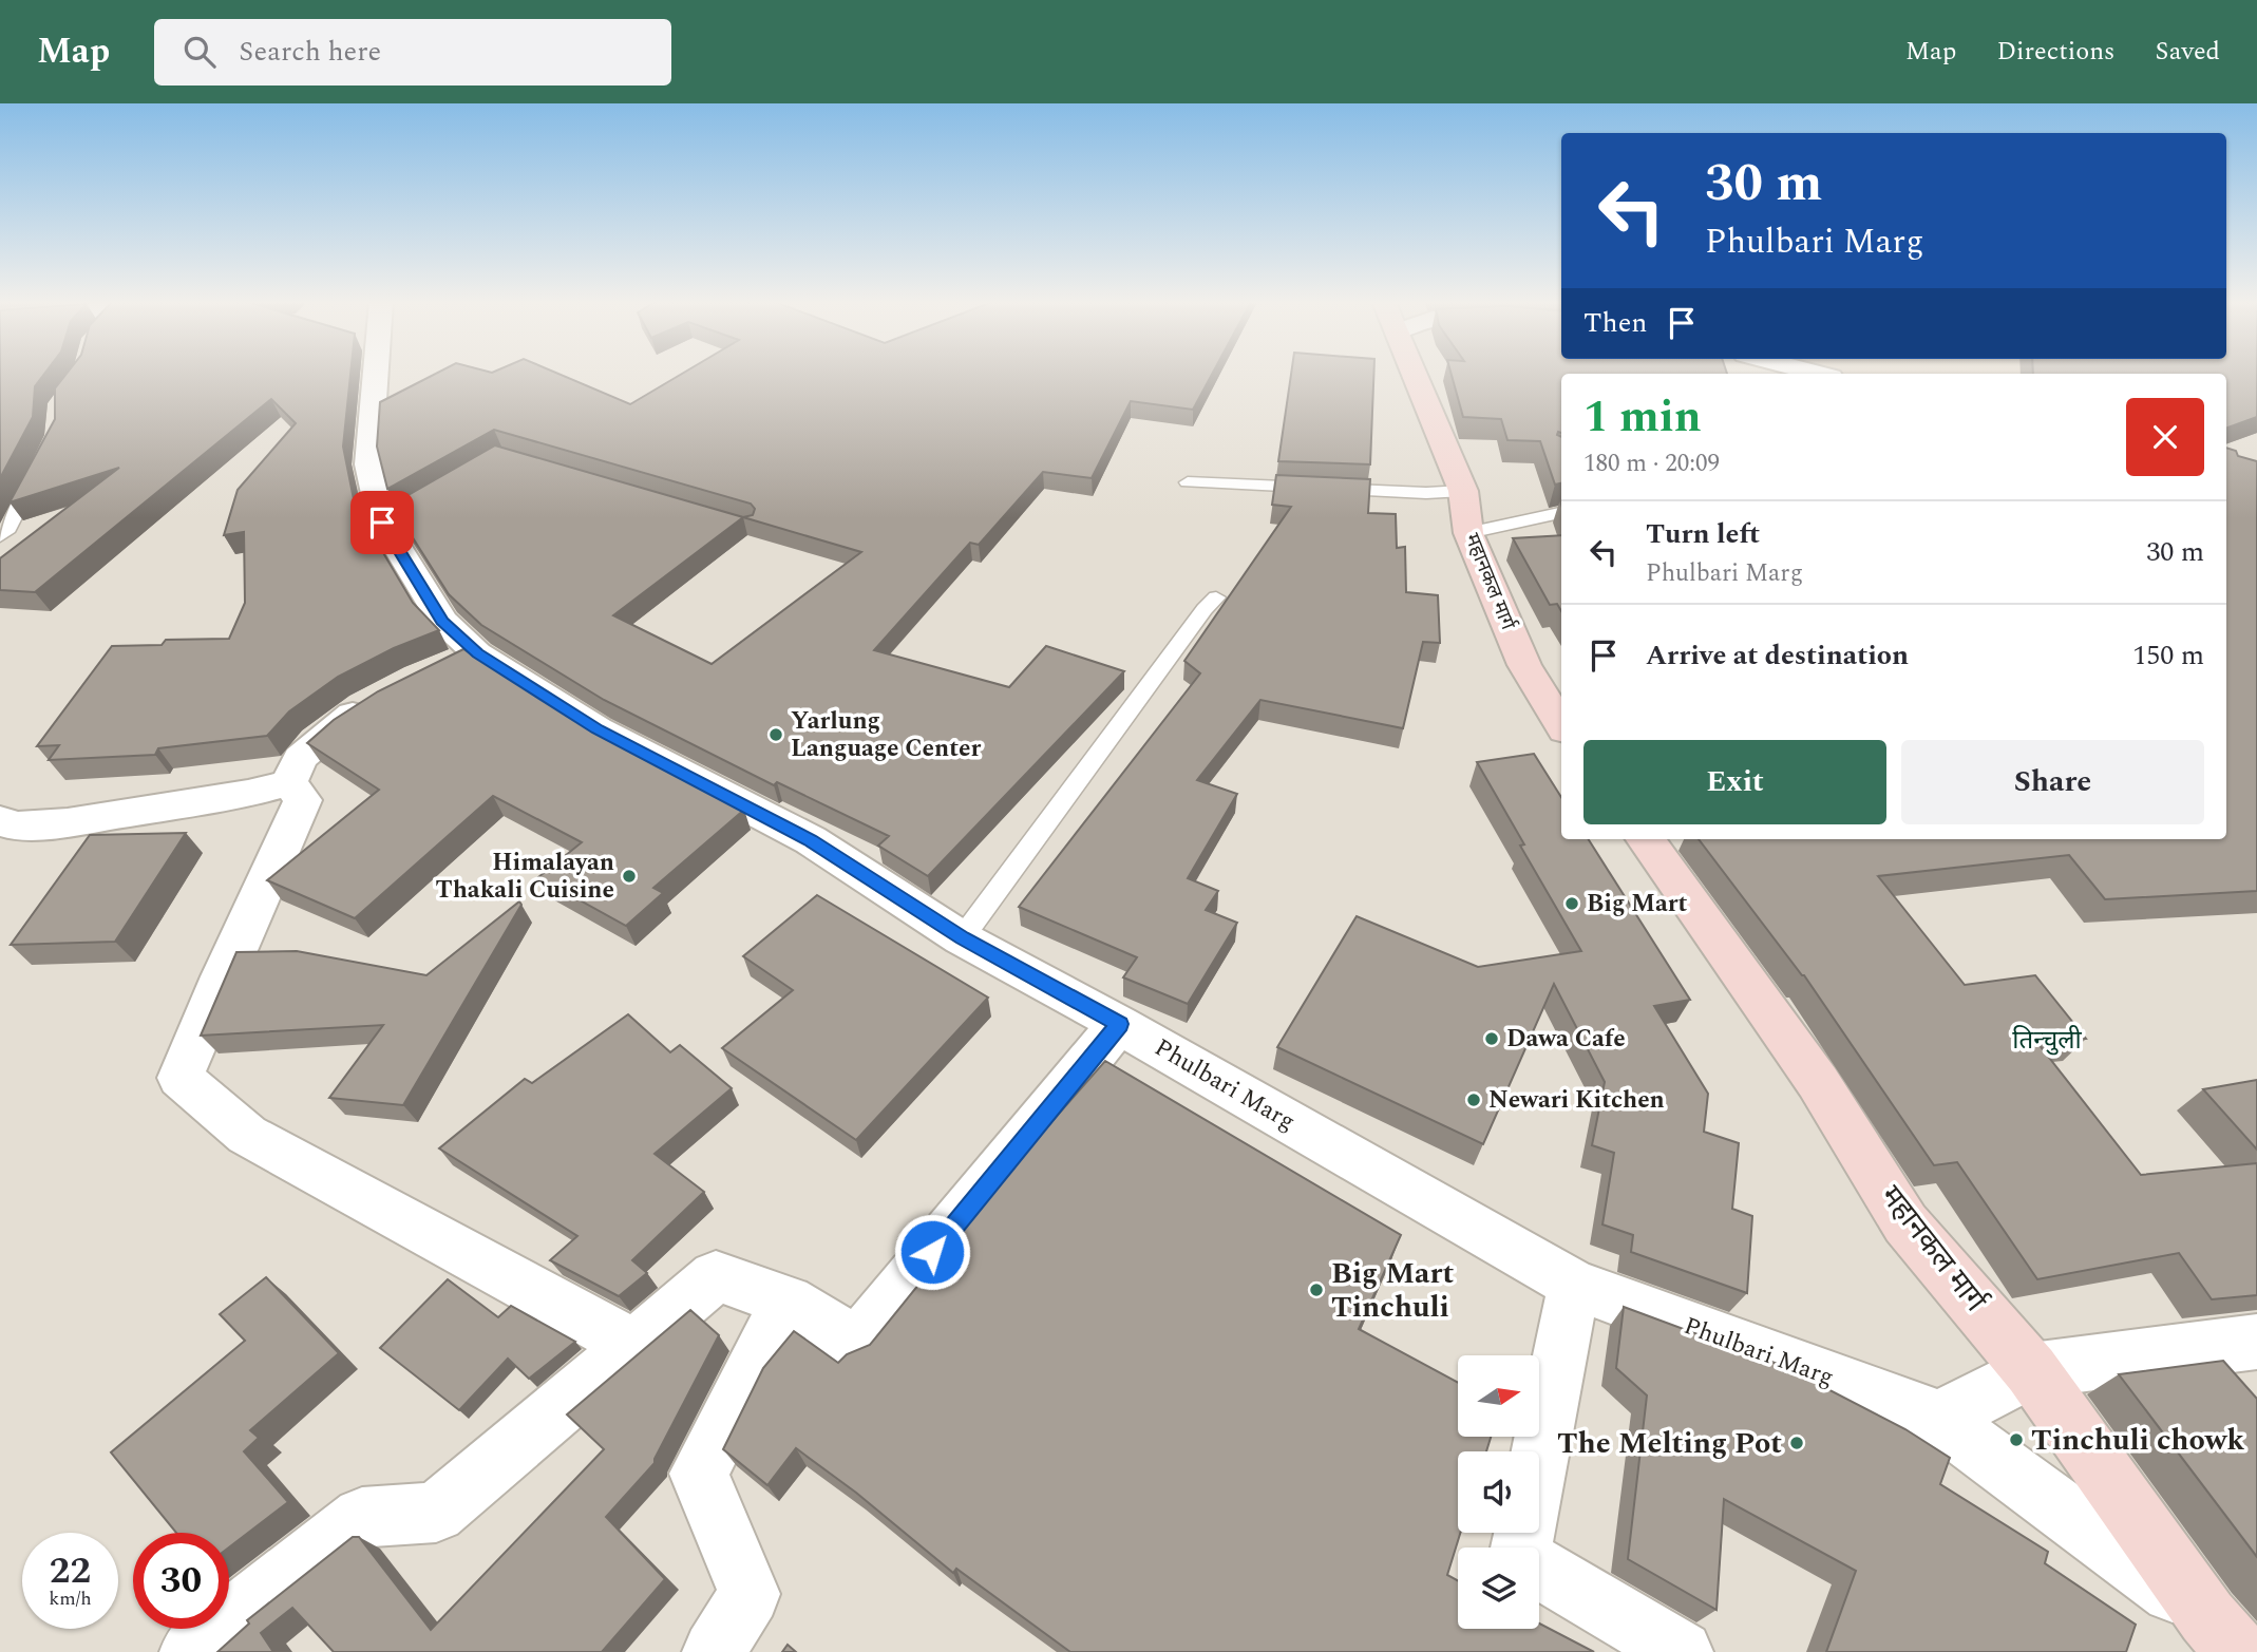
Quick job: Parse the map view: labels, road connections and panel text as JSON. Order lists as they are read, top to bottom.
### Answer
{
  "streets": {
    "main road": ["महानकल मार्ग"],
    "street": ["Phulbari Marg"]
  },
  "crossings": [
    ["महानकल मार्ग", "Phulbari Marg"]
  ],
  "districts": ["तिन्चुली"],
  "places": [
    "Yarlung Language Center",
    "Himalayan Thakali Cuisine",
    "Big Mart",
    "Dawa Cafe",
    "Newari Kitchen",
    "Big Mart Tinchuli",
    "Tinchuli chowk",
    "The Melting Pot"
  ],
  "north": "right",
  "page": {
    "header": "Map",
    "search": "Search here",
    "nav": ["Map", "Directions", "Saved"],
    "turn": ["30 m", "Phulbari Marg"],
    "then": "Then",
    "heading": ["1 min", "180 m · 20:09"],
    "list": [
      {
        "name": "Turn left",
        "note": "Phulbari Marg",
        "value": "30 m"
      },
      {
        "name": "Arrive at destination",
        "value": "150 m"
      }
    ],
    "buttons": ["Exit", "Share"],
    "speed": "22 km/h",
    "limit": "30"
  }
}
